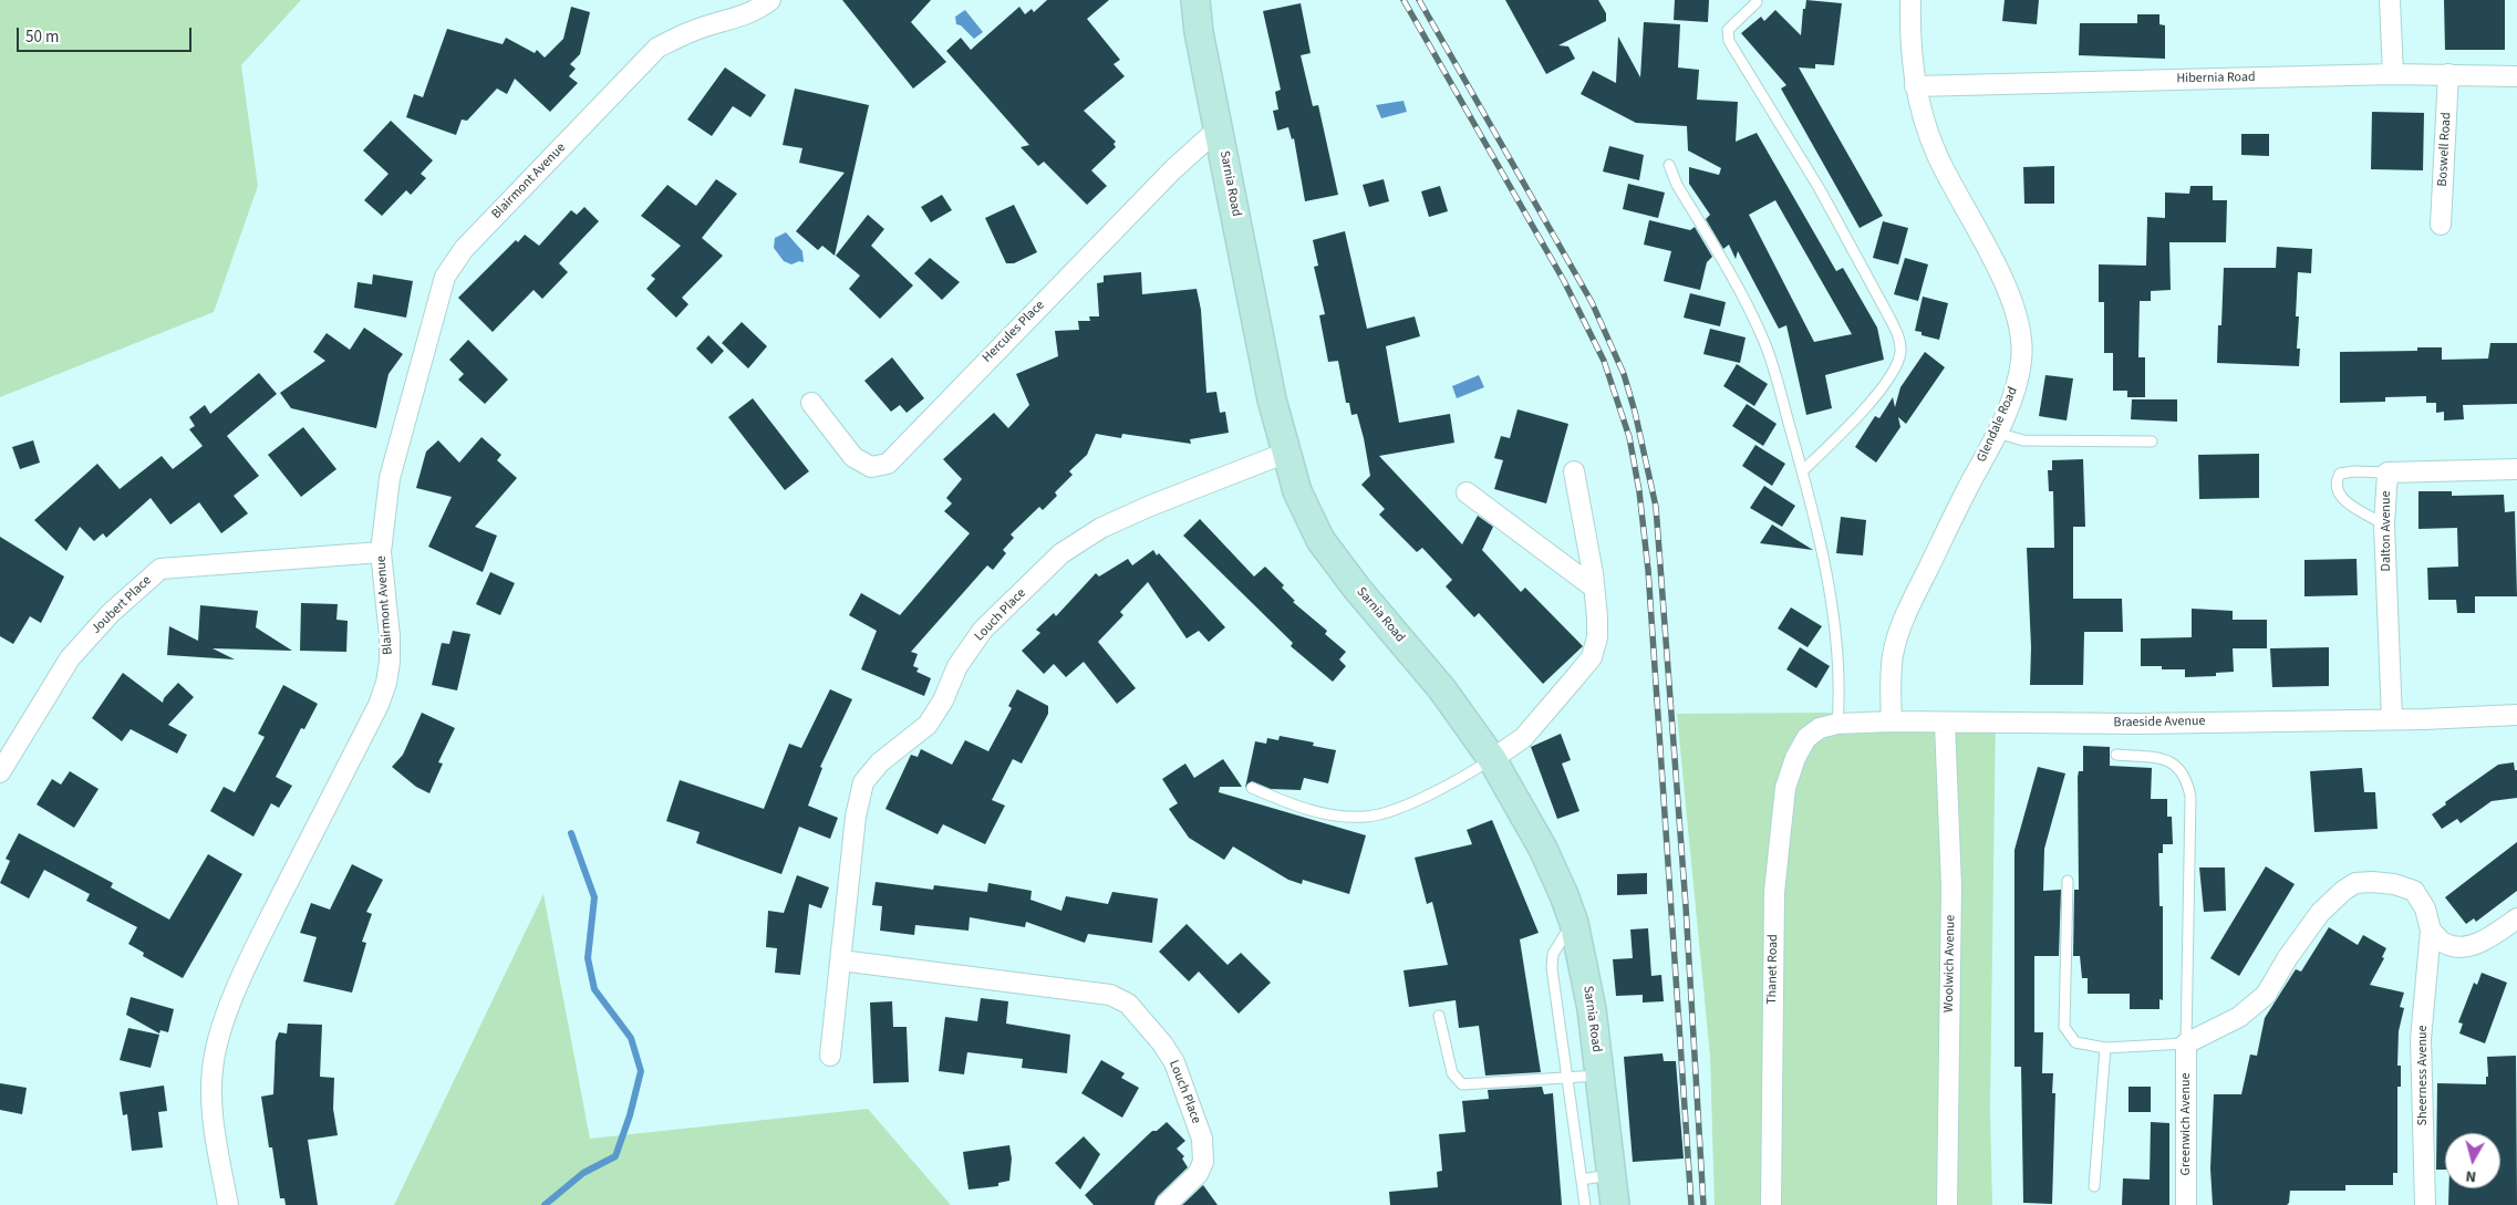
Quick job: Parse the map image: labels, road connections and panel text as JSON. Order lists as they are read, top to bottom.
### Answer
{
  "streets": {
    "main road": ["Sarnia Road"],
    "street": [
      "Hibernia Road",
      "Boswell Road",
      "Blairmont Avenue",
      "Hercules Place",
      "Glendale Road",
      "Dalton Avenue",
      "Joubert Place",
      "Louch Place",
      "Braeside Avenue",
      "Woolwich Avenue",
      "Thanet Road",
      "Sheerness Avenue",
      "Greenwich Avenue"
    ]
  },
  "crossings": [
    ["Hibernia Road", "Boswell Road"],
    ["Hibernia Road", "Glendale Road"],
    ["Blairmont Avenue", "Joubert Place"],
    ["Sarnia Road", "Hercules Place"],
    ["Sarnia Road", "Louch Place"],
    ["Glendale Road", "Braeside Avenue"],
    ["Dalton Avenue", "Braeside Avenue"],
    ["Braeside Avenue", "Woolwich Avenue"],
    ["Braeside Avenue", "Thanet Road"],
    ["Sheerness Avenue", "Greenwich Avenue"]
  ],
  "scale_bar": "50 m",
  "north": "bottom"
}
